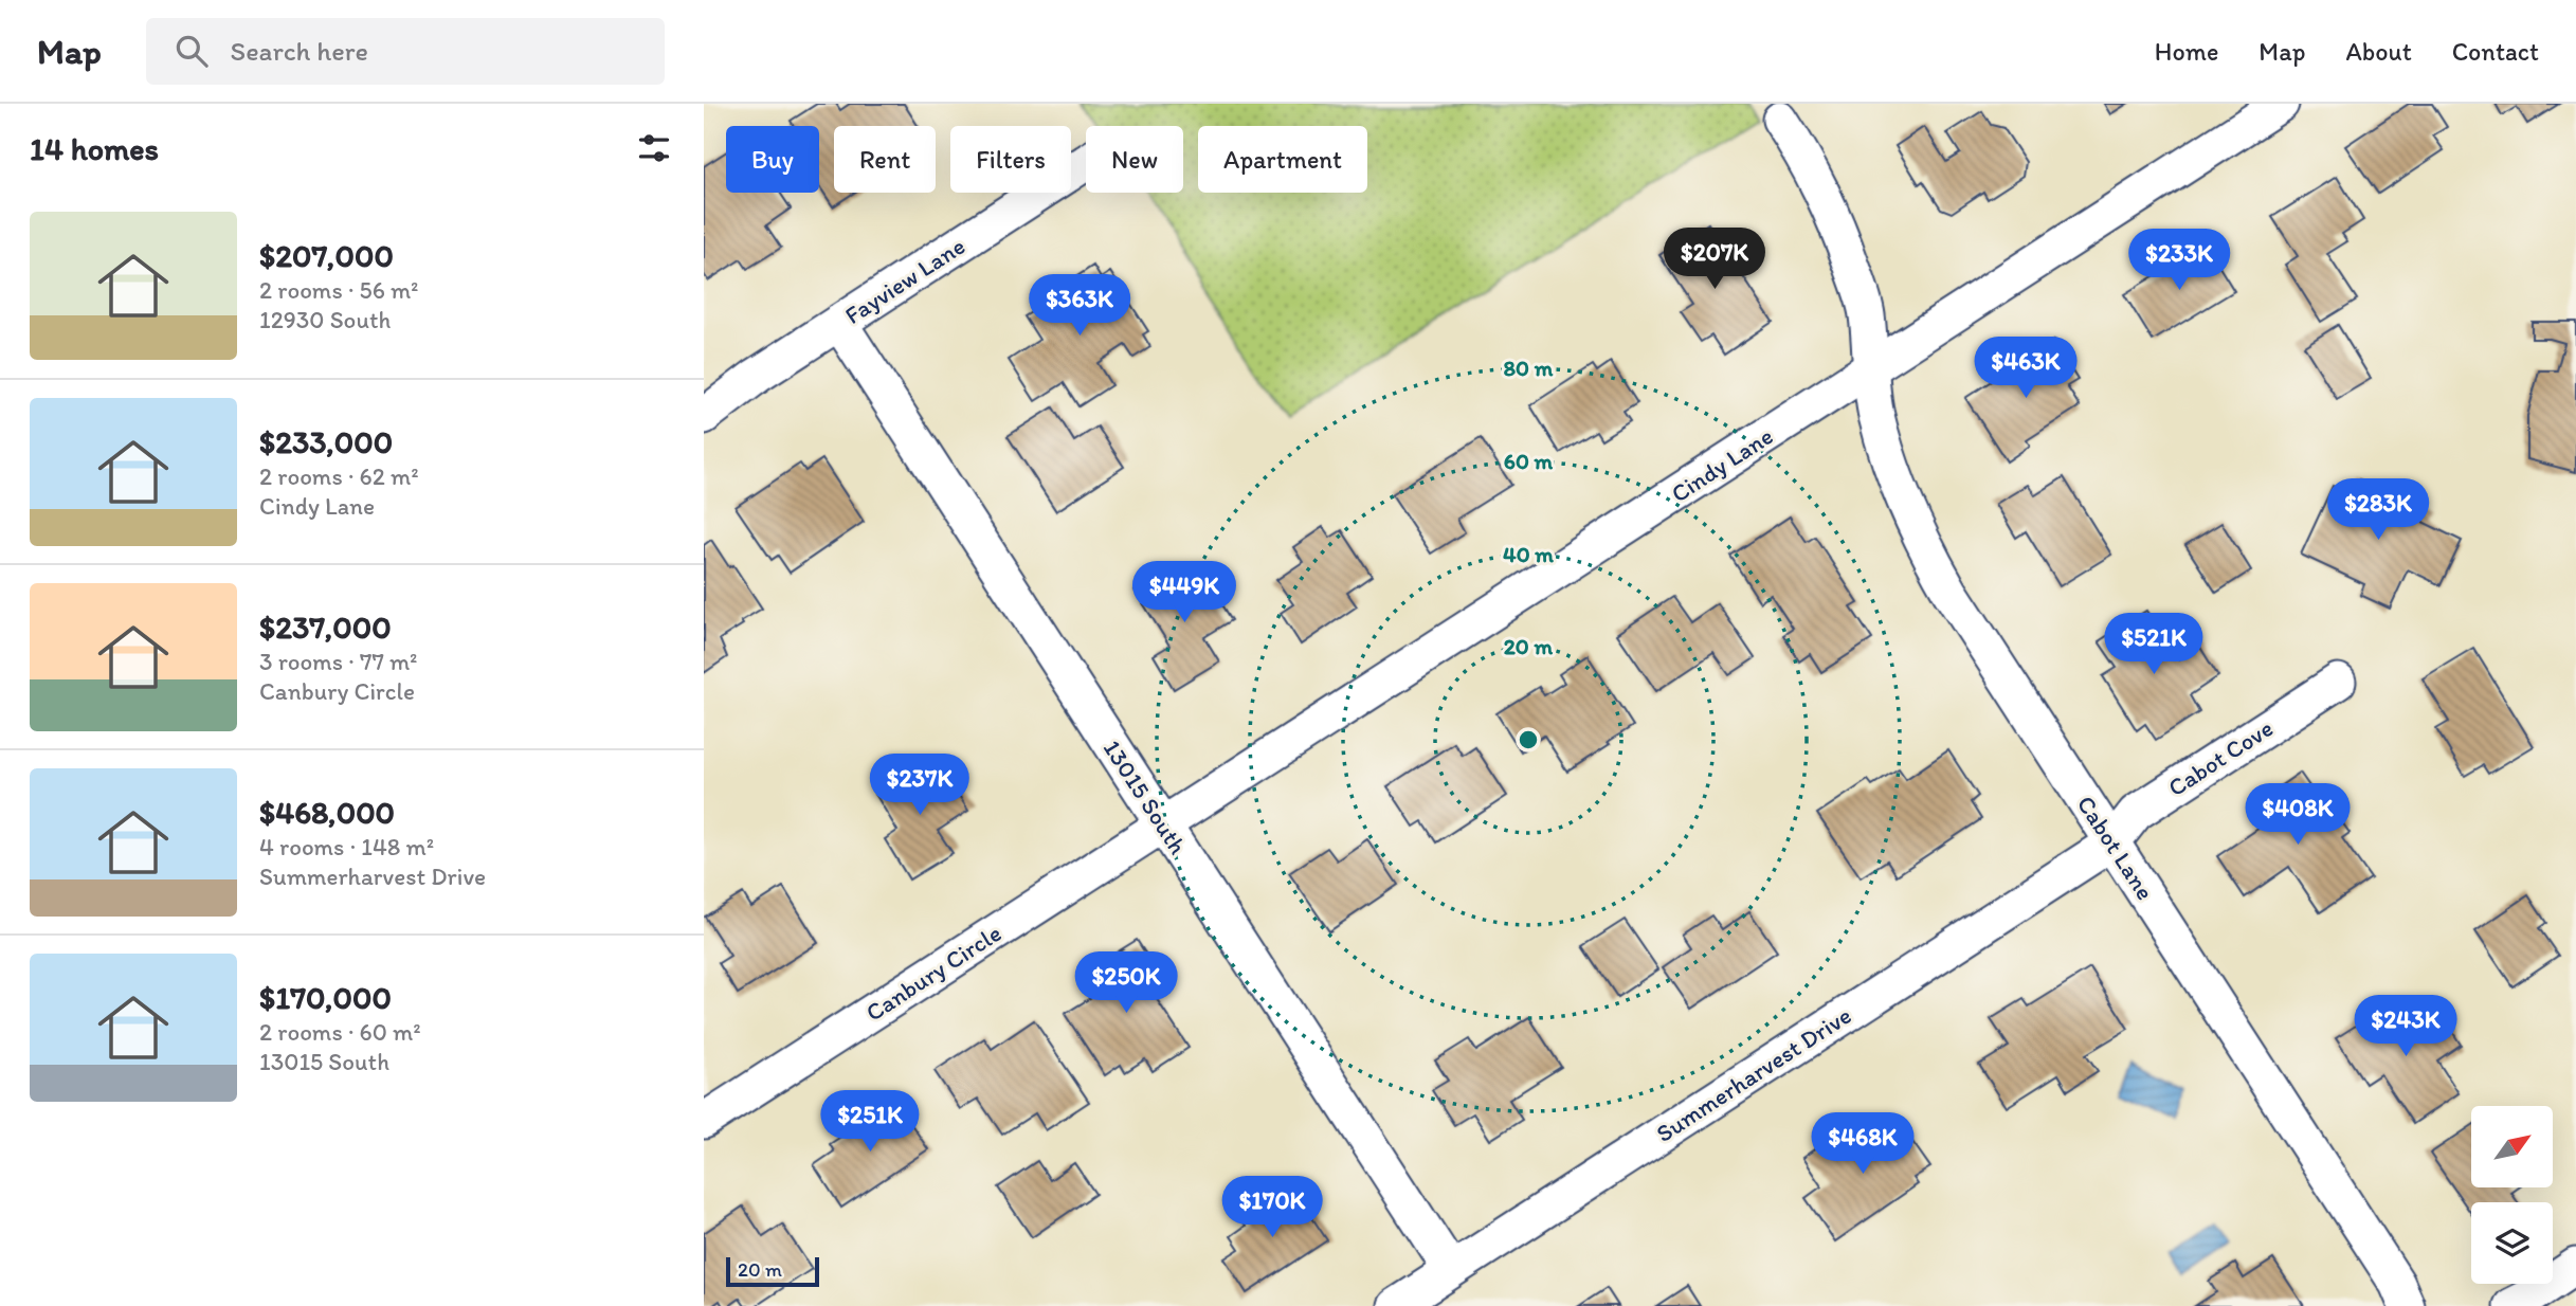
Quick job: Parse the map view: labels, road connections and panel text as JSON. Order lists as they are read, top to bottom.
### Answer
{
  "streets": {
    "street": [
      "Fayview Lane",
      "Cindy Lane",
      "Cabot Cove",
      "13015 South",
      "Cabot Lane",
      "Canbury Circle",
      "Summerharvest Drive"
    ]
  },
  "crossings": [
    ["Fayview Lane", "13015 South"],
    ["Cindy Lane", "13015 South"],
    ["Cindy Lane", "Cabot Lane"],
    ["Cindy Lane", "Canbury Circle"],
    ["Cabot Cove", "Cabot Lane"],
    ["Cabot Cove", "Summerharvest Drive"],
    ["13015 South", "Canbury Circle"],
    ["13015 South", "Summerharvest Drive"],
    ["Cabot Lane", "Summerharvest Drive"]
  ],
  "scale_bar": "20 m",
  "north": "top right",
  "page": {
    "header": "Map",
    "search": "Search here",
    "nav": [
      "Home",
      "Map",
      "About",
      "Contact"
    ],
    "heading": "14 homes",
    "chip": [
      "Buy",
      "Rent",
      "Filters",
      "New",
      "Apartment"
    ],
    "list": [
      {
        "name": "$207,000",
        "note": "2 rooms · 56 m² · 12930 South"
      },
      {
        "name": "$233,000",
        "note": "2 rooms · 62 m² · Cindy Lane"
      },
      {
        "name": "$237,000",
        "note": "3 rooms · 77 m² · Canbury Circle"
      },
      {
        "name": "$468,000",
        "note": "4 rooms · 148 m² · Summerharvest Drive"
      },
      {
        "name": "$170,000",
        "note": "2 rooms · 60 m² · 13015 South"
      }
    ],
    "price": [
      "$207K",
      "$233K",
      "$363K",
      "$463K",
      "$283K",
      "$449K",
      "$521K",
      "$237K",
      "$408K",
      "$250K",
      "$243K",
      "$251K",
      "$468K",
      "$170K"
    ],
    "scale": "20 m"
  },
  "rings": [
    "80 m",
    "60 m",
    "40 m",
    "20 m"
  ]
}
